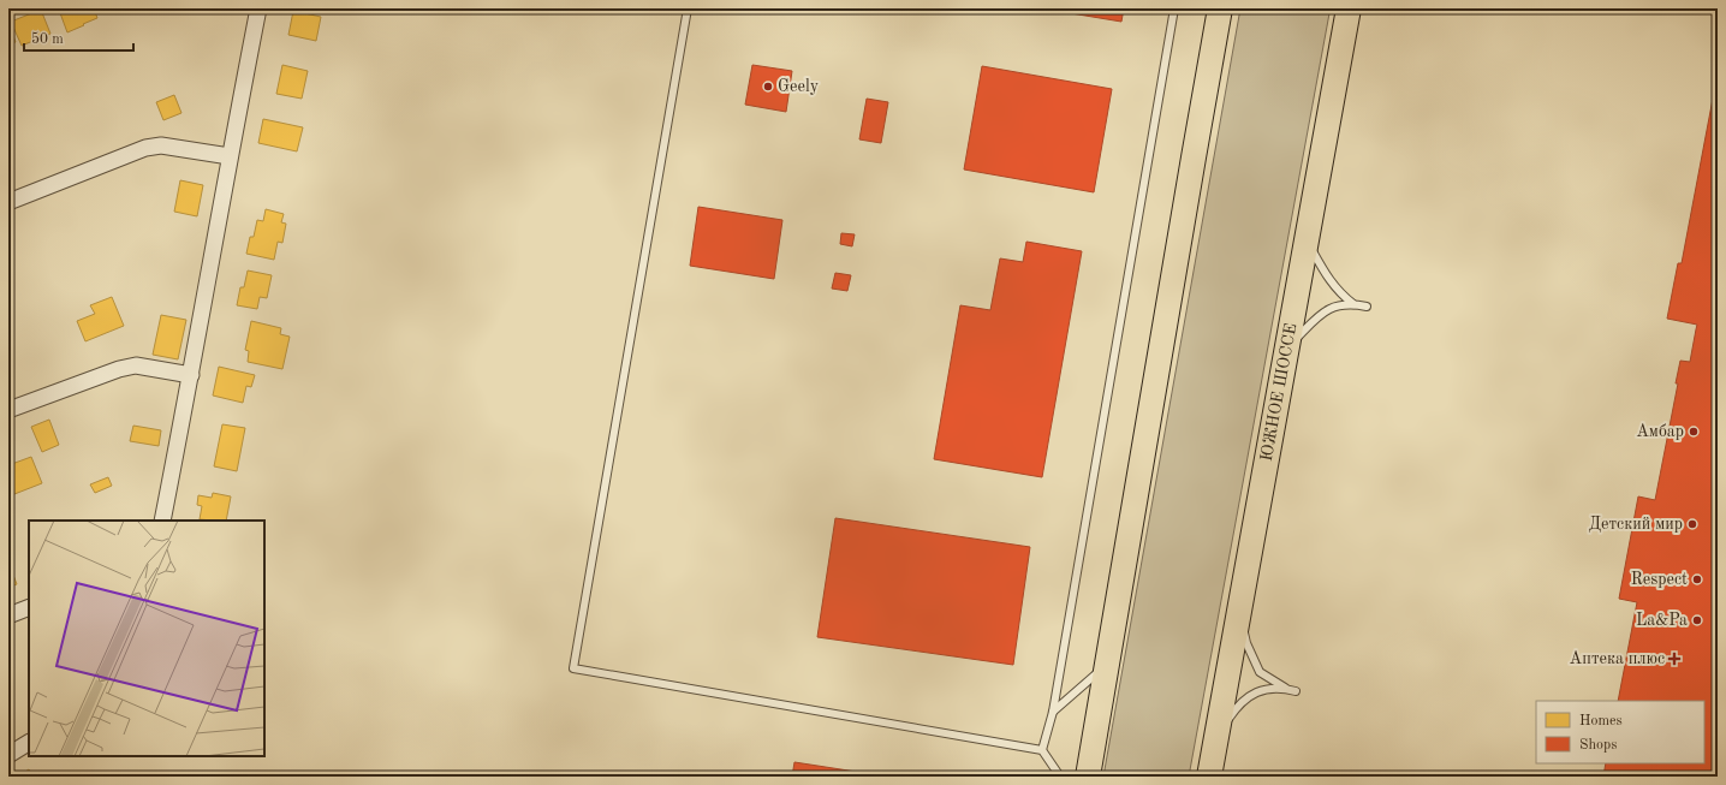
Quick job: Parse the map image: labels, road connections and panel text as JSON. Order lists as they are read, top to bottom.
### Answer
{
  "streets": {
    "main road": ["ЮЖНОЕ ШОССЕ"]
  },
  "places": {
    "other": [
      "Geely",
      "Амбар",
      "Детский мир",
      "Respect",
      "La&Pa"
    ],
    "health": ["Аптека плюс"]
  },
  "legend": ["Homes", "Shops"],
  "scale_bar": "50 m"
}
